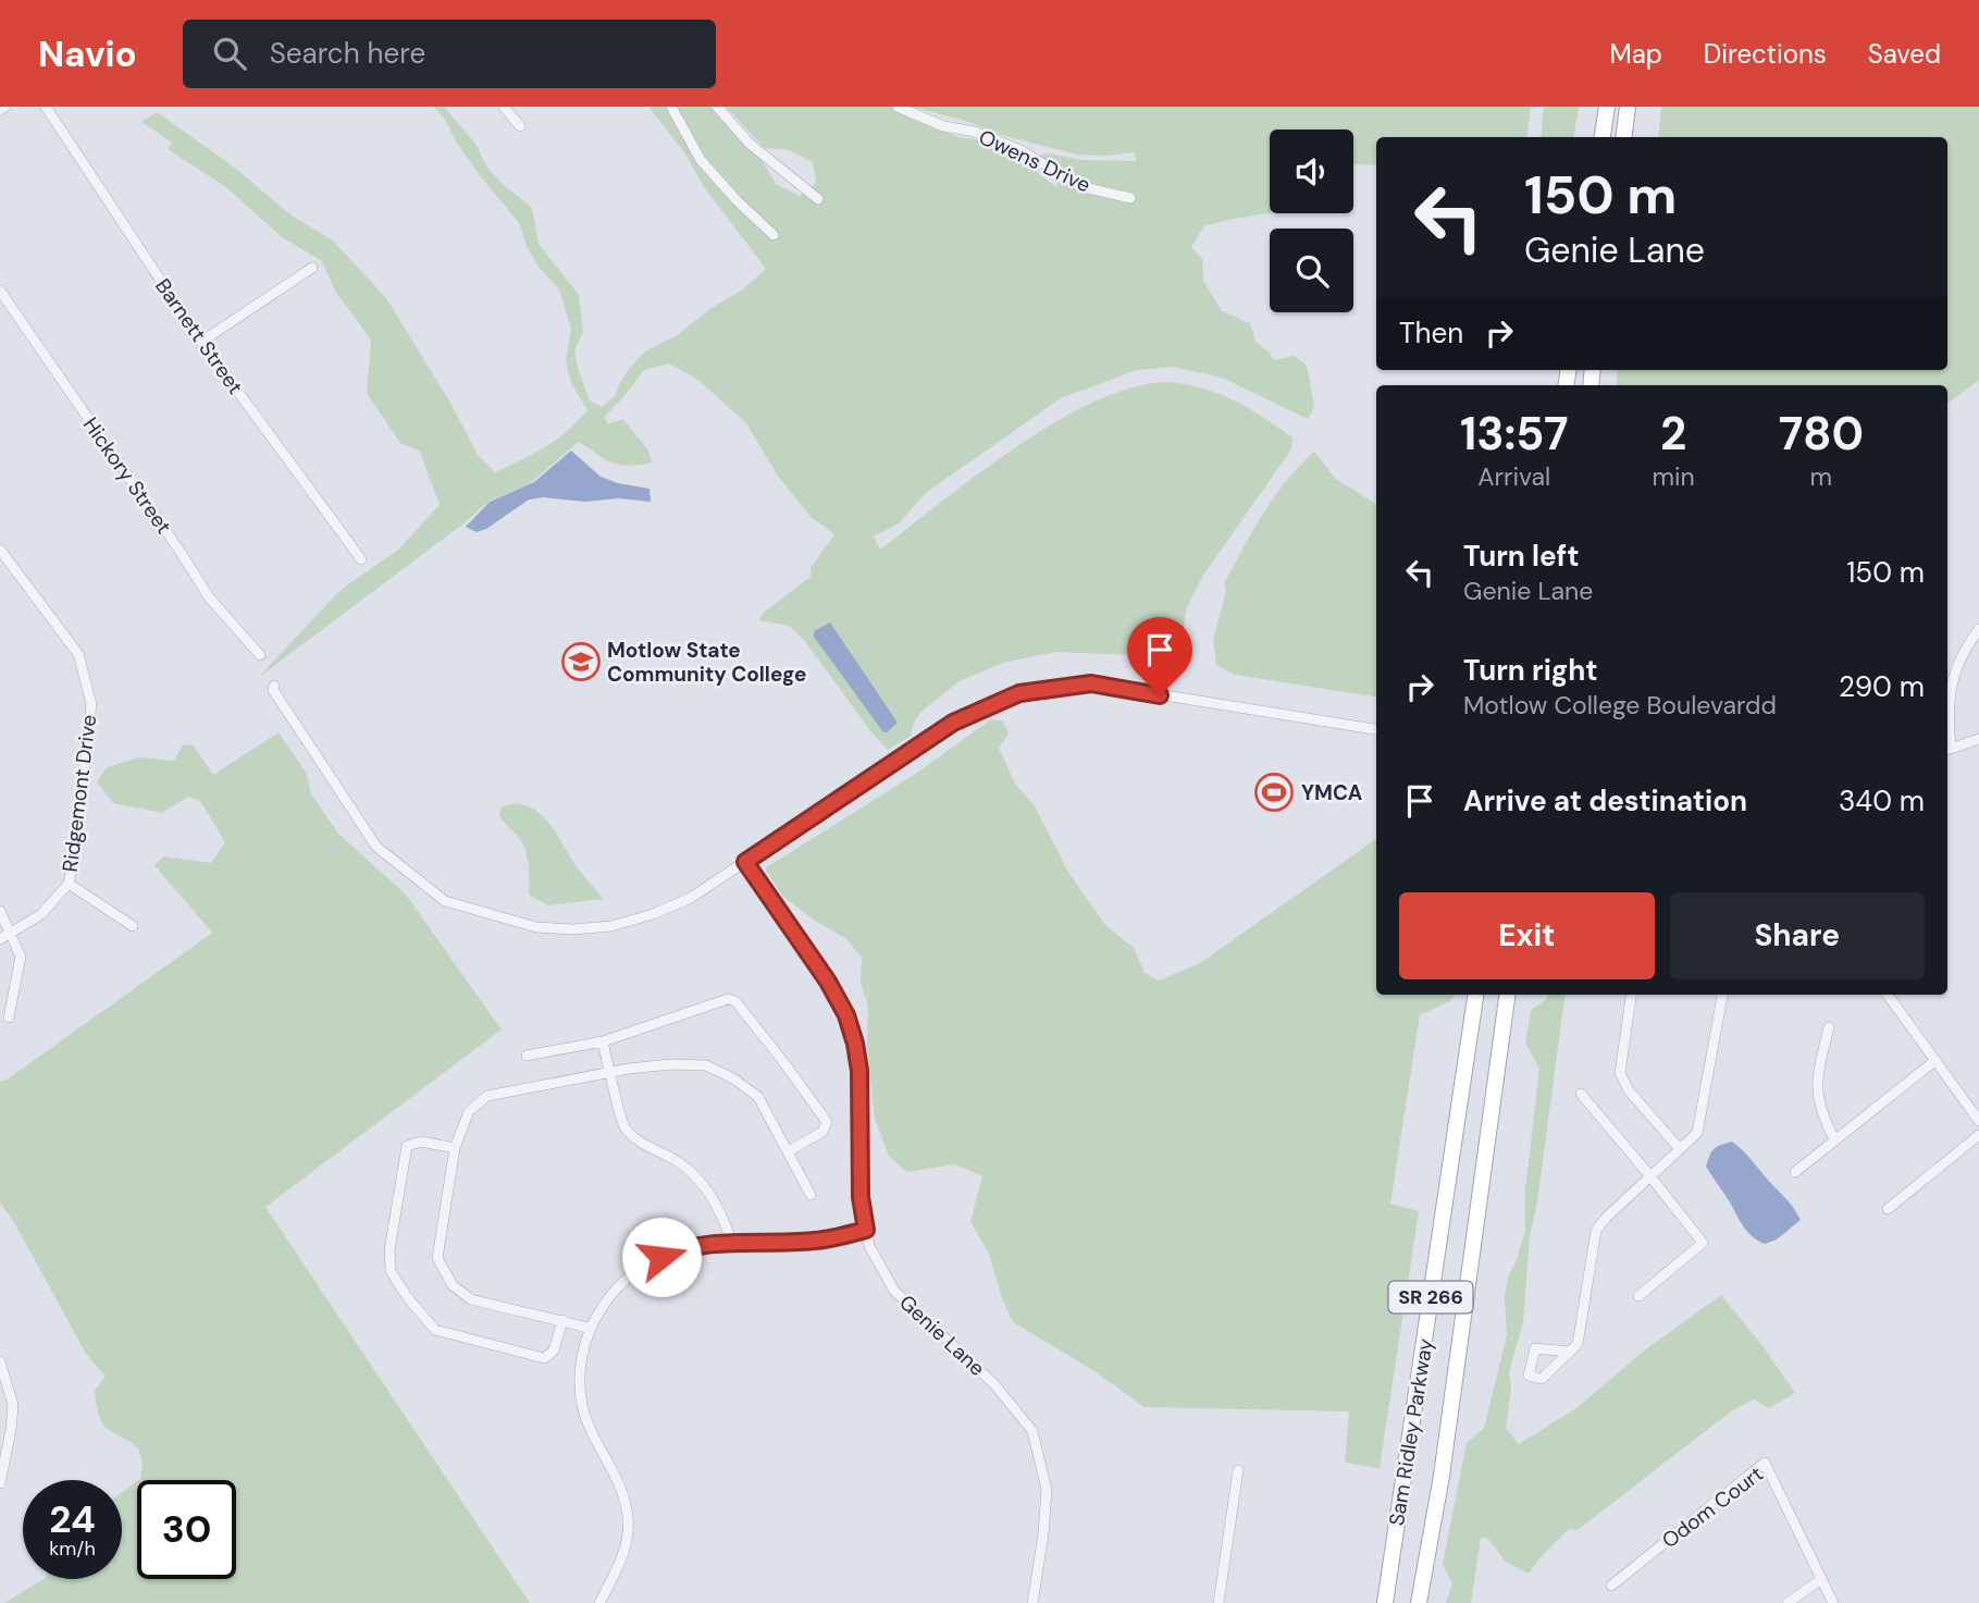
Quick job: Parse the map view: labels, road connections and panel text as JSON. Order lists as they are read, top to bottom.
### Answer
{
  "streets": {
    "main road": ["SR 266", "Sam Ridley Parkway"],
    "street": [
      "Owens Drive",
      "Barnett Street",
      "Hickory Street",
      "Ridgemont Drive",
      "Genie Lane",
      "Odom Court"
    ]
  },
  "places": {
    "school or university": ["Motlow State Community College"],
    "sports": ["YMCA"]
  },
  "page": {
    "header": "Navio",
    "search": "Search here",
    "nav": ["Map", "Directions", "Saved"],
    "turn": ["150 m", "Genie Lane"],
    "then": "Then",
    "eta": [
      "13:57",
      "Arrival",
      "2",
      "min",
      "780",
      "m"
    ],
    "list": [
      {
        "name": "Turn left",
        "note": "Genie Lane",
        "value": "150 m"
      },
      {
        "name": "Turn right",
        "note": "Motlow College Boulevardd",
        "value": "290 m"
      },
      {
        "name": "Arrive at destination",
        "value": "340 m"
      }
    ],
    "buttons": ["Exit", "Share"],
    "speed": "24 km/h",
    "limit": "30"
  }
}
